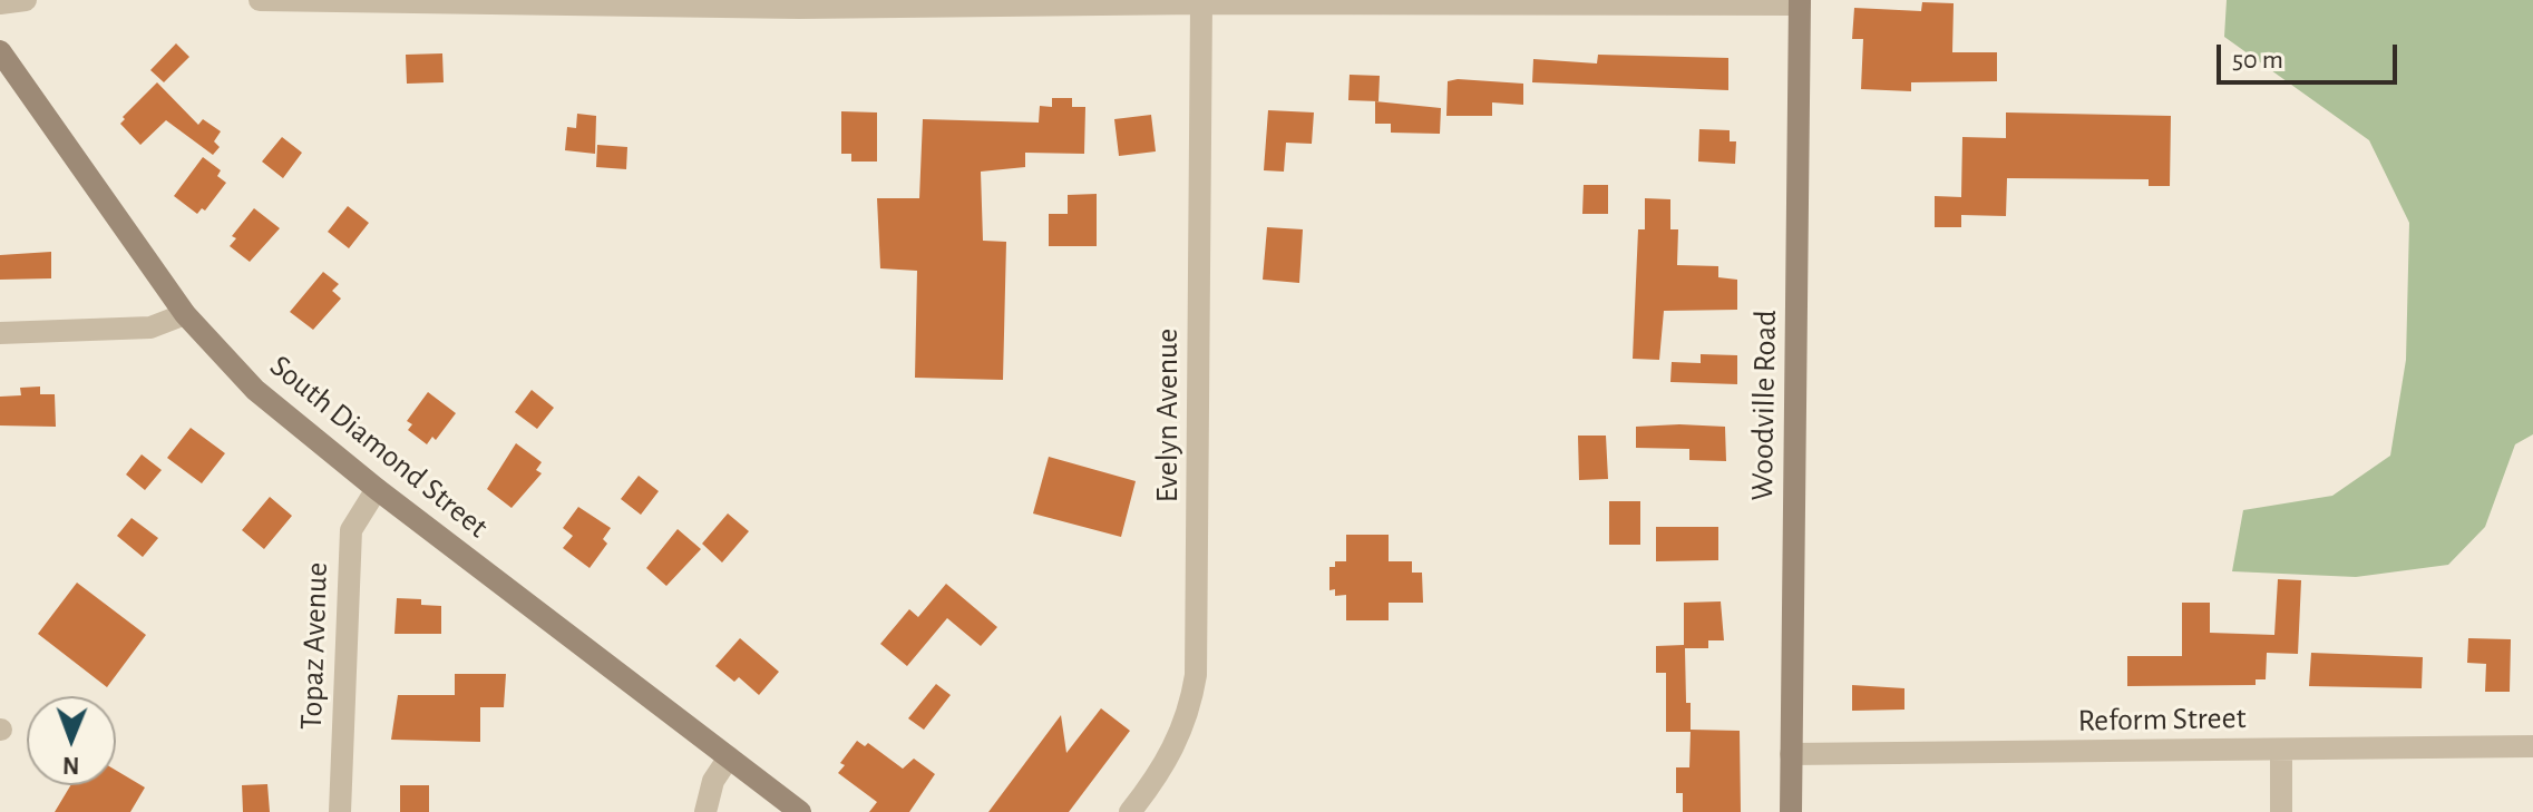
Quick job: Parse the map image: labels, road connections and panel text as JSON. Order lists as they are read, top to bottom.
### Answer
{
  "streets": {
    "street": [
      "Woodville Road",
      "Evelyn Avenue",
      "South Diamond Street",
      "Topaz Avenue",
      "Reform Street"
    ]
  },
  "crossings": [
    ["Woodville Road", "Reform Street"],
    ["South Diamond Street", "Topaz Avenue"]
  ],
  "scale_bar": "50 m",
  "north": "bottom"
}
